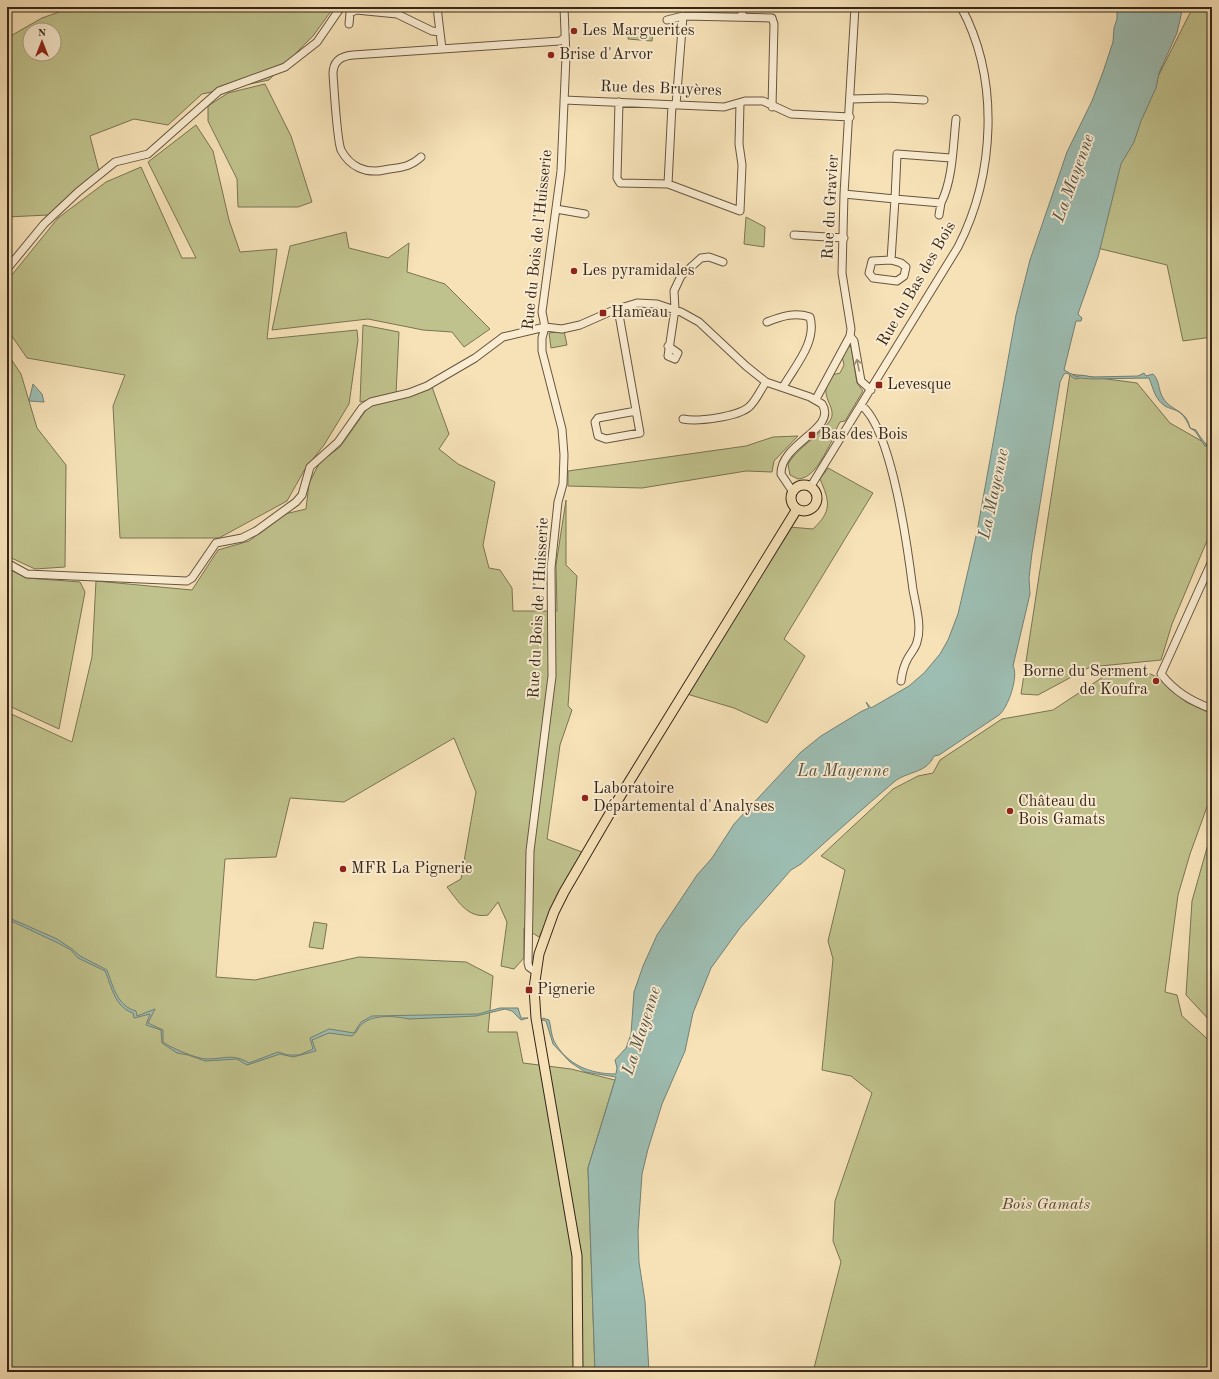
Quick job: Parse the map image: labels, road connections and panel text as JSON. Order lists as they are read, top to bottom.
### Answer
{
  "streets": {
    "street": [
      "Rue des Bruyères",
      "Rue du Gravier",
      "Rue du Bois de l'Huisserie",
      "Rue du Bas des Bois"
    ]
  },
  "crossings": [
    ["Rue des Bruyères", "Rue du Gravier"],
    ["Rue des Bruyères", "Rue du Bois de l'Huisserie"]
  ],
  "water": ["La Mayenne"],
  "parks": ["Bois Gamats"],
  "places": {
    "other": [
      "Les Marguerites",
      "Brise d'Arvor",
      "Les pyramidales",
      "Borne du Serment de Koufra",
      "Laboratoire Départemental d'Analyses",
      "Château du Bois Gamats",
      "MFR La Pignerie"
    ],
    "transit": [
      "Hameau",
      "Levesque",
      "Bas des Bois",
      "Pignerie"
    ]
  },
  "north": "top"
}
